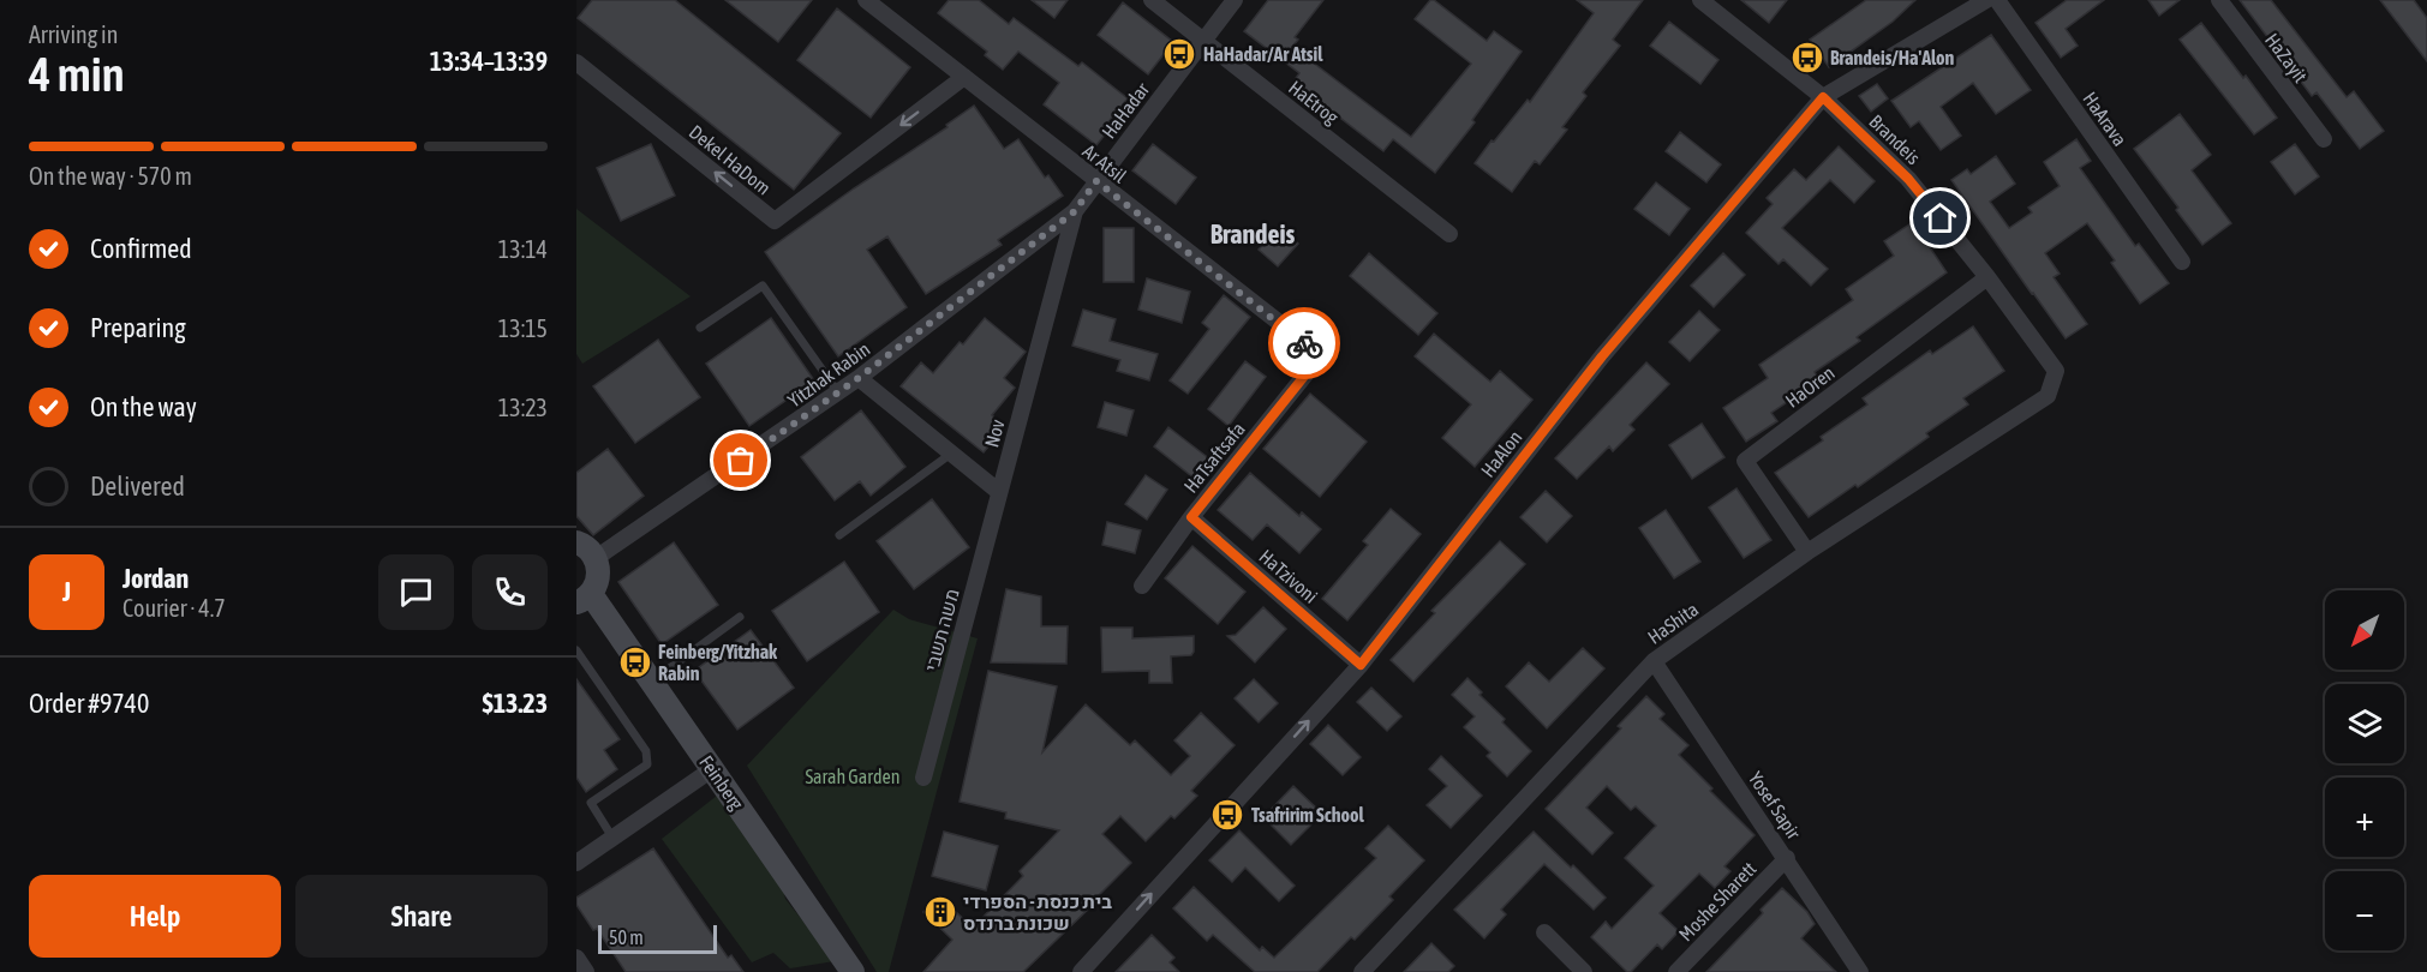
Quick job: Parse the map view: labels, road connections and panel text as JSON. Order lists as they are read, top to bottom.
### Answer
{
  "streets": {
    "street": [
      "HaZayit",
      "HaEtrog",
      "HaHadar",
      "HaArava",
      "Brandeis",
      "Dekel HaDom",
      "Ar Atsil",
      "Yitzhak Rabin",
      "HaOren",
      "Nov",
      "HaAlon",
      "HaTsaftsafa",
      "HaTzivoni",
      "HaShita",
      "משה תשבי",
      "Feinberg",
      "Yosef Sapir",
      "Moshe Sharett"
    ]
  },
  "crossings": [
    ["HaEtrog", "HaHadar"],
    ["HaHadar", "Ar Atsil"],
    ["HaHadar", "Yitzhak Rabin"],
    ["HaHadar", "Nov"],
    ["Brandeis", "HaOren"],
    ["Brandeis", "HaAlon"],
    ["Brandeis", "HaShita"],
    ["Dekel HaDom", "Ar Atsil"],
    ["Ar Atsil", "HaTsaftsafa"],
    ["Yitzhak Rabin", "Nov"],
    ["HaOren", "HaShita"],
    ["Nov", "משה תשבי"],
    ["HaAlon", "HaTzivoni"],
    ["HaTsaftsafa", "HaTzivoni"],
    ["HaShita", "Yosef Sapir"],
    ["Yosef Sapir", "Moshe Sharett"]
  ],
  "districts": ["Brandeis"],
  "parks": ["Sarah Garden"],
  "places": {
    "bus stop": [
      "HaHadar/Ar Atsil",
      "Brandeis/Ha'Alon",
      "Feinberg/Yitzhak Rabin",
      "Tsafririm School"
    ],
    "building": ["בית כנסת - הספרדי שכונת ברנדס"]
  },
  "scale_bar": "50 m",
  "north": "bottom left",
  "page": {
    "heading": ["4 min", "Arriving in", "13:34–13:39"],
    "panel": [
      "Jordan",
      "Courier · 4.7",
      "Order #9740",
      "$13.23"
    ],
    "bar": "On the way · 570 m",
    "list": [
      ["Confirmed", "13:14"],
      ["Preparing", "13:15"],
      ["On the way", "13:23"],
      "Delivered"
    ],
    "round": "J",
    "map_buttons": ["+", "−"],
    "buttons": ["Help", "Share"],
    "scale": "50 m"
  }
}
